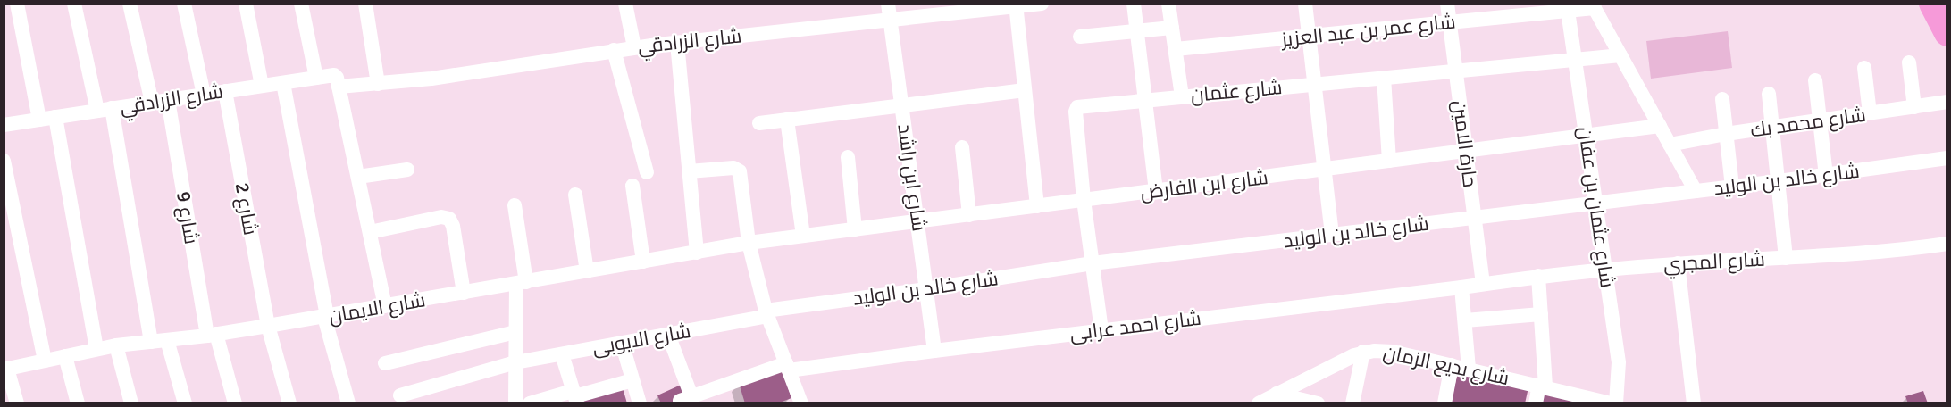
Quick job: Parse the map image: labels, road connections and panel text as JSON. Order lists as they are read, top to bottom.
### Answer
{
  "streets": {
    "street": [
      "شارع عمر بن عبد العزيز",
      "شارع الزرادقي",
      "شارع عثمان",
      "شارع محمد بك",
      "حارة الامين",
      "شارع ابن راشد",
      "شارع خالد بن الوليد",
      "شارع ابن الفارض",
      "شارع عثمان بن عفان",
      "شارع 2",
      "شارع 9",
      "شارع المجري",
      "شارع الايمان",
      "شارع احمد عرابى",
      "شارع الايوبى",
      "شارع بديع الزمان"
    ]
  },
  "crossings": [
    ["شارع عمر بن عبد العزيز", "حارة الامين"],
    ["شارع عمر بن عبد العزيز", "شارع عثمان بن عفان"],
    ["شارع الزرادقي", "شارع ابن راشد"],
    ["شارع الزرادقي", "شارع 2"],
    ["شارع الزرادقي", "شارع 9"],
    ["شارع عثمان", "حارة الامين"],
    ["شارع عثمان", "شارع خالد بن الوليد"],
    ["شارع عثمان", "شارع ابن الفارض"],
    ["شارع عثمان", "شارع عثمان بن عفان"],
    ["شارع عثمان", "شارع احمد عرابى"],
    ["حارة الامين", "شارع خالد بن الوليد"],
    ["حارة الامين", "شارع ابن الفارض"],
    ["حارة الامين", "شارع المجري"],
    ["حارة الامين", "شارع احمد عرابى"],
    ["شارع ابن راشد", "شارع خالد بن الوليد"],
    ["شارع ابن راشد", "شارع ابن الفارض"],
    ["شارع ابن راشد", "شارع احمد عرابى"],
    ["شارع خالد بن الوليد", "شارع عثمان بن عفان"],
    ["شارع خالد بن الوليد", "شارع الايوبى"],
    ["شارع ابن الفارض", "شارع عثمان بن عفان"],
    ["شارع ابن الفارض", "شارع الايمان"],
    ["شارع عثمان بن عفان", "شارع المجري"],
    ["شارع 2", "شارع الايمان"],
    ["شارع 9", "شارع الايمان"],
    ["شارع المجري", "شارع احمد عرابى"],
    ["شارع احمد عرابى", "شارع الايوبى"]
  ]
}
